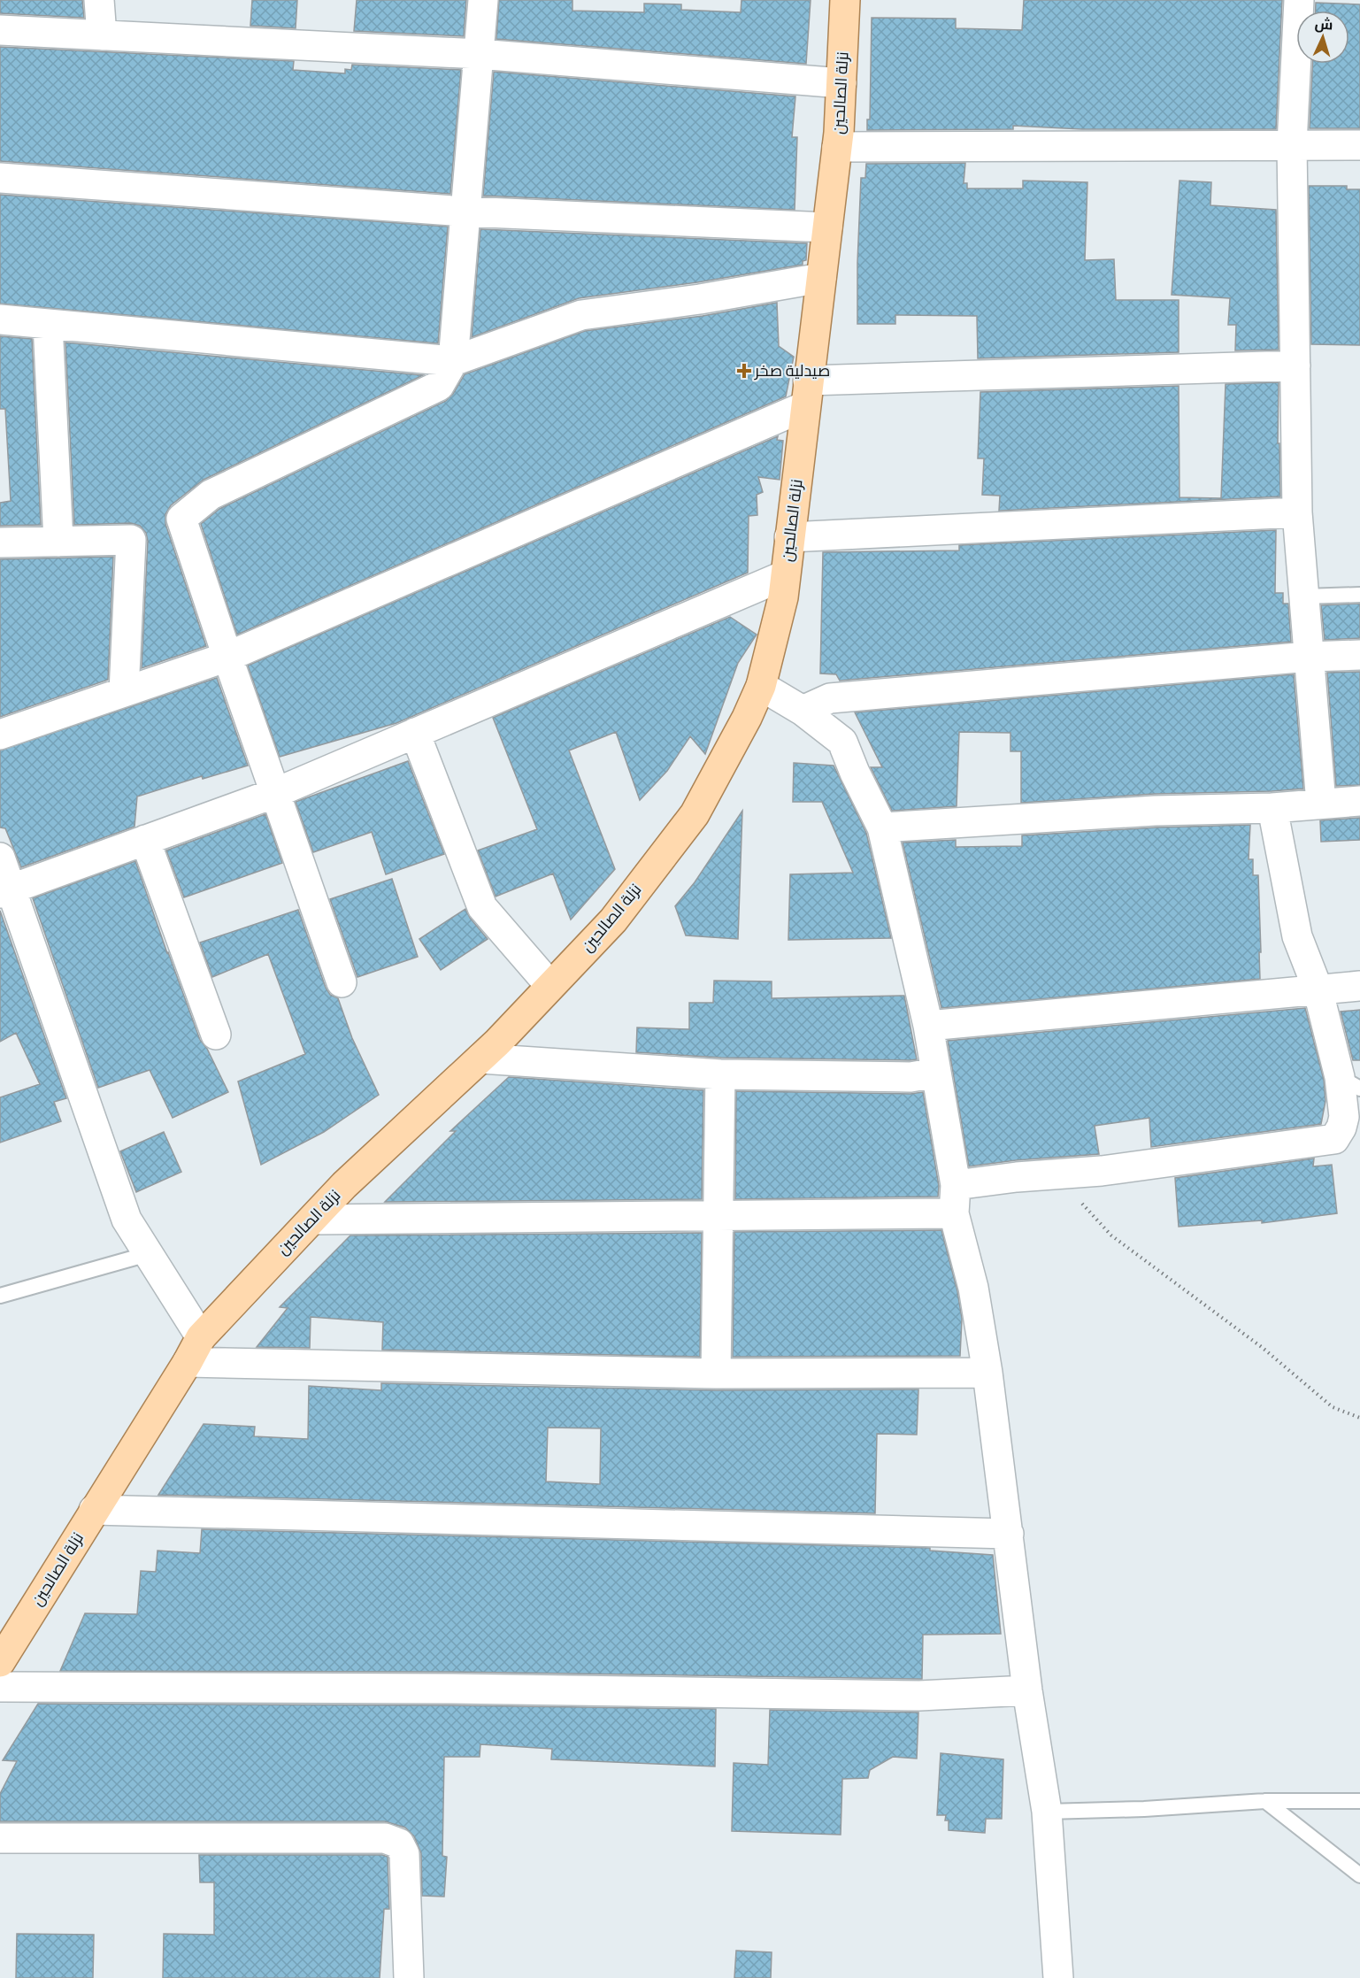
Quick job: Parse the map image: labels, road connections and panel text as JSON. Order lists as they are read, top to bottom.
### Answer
{
  "streets": {
    "main road": ["نزلة الصالحين"]
  },
  "places": {
    "health": ["صيدلية صخر"]
  },
  "north": "top"
}
